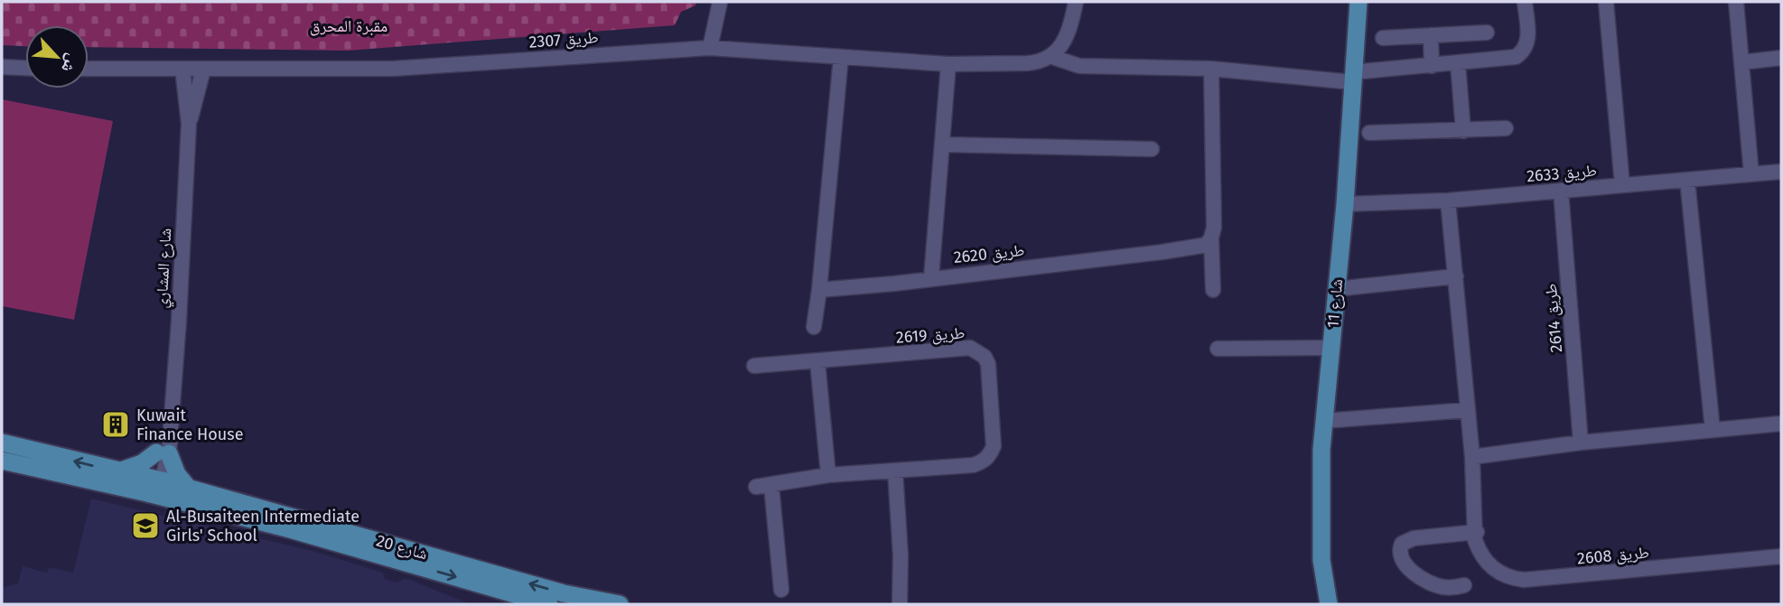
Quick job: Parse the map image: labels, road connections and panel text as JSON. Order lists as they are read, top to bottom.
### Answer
{
  "streets": {
    "main road": ["شارع 11", "شارع 20"],
    "street": [
      "طريق 2307",
      "طريق 2633",
      "طريق 2620",
      "شارع المشاري",
      "طريق 2614",
      "طريق 2619",
      "طريق 2608"
    ]
  },
  "crossings": [
    ["طريق 2307", "شارع المشاري"],
    ["طريق 2633", "شارع 11"],
    ["طريق 2633", "طريق 2614"],
    ["طريق 2633", "طريق 2608"],
    ["شارع المشاري", "شارع 20"]
  ],
  "parks": ["مقبرة المحرق"],
  "places": {
    "building": ["Kuwait Finance House"],
    "school or university": ["Al-Busaiteen Intermediate Girls' School"]
  },
  "north": "bottom right"
}
